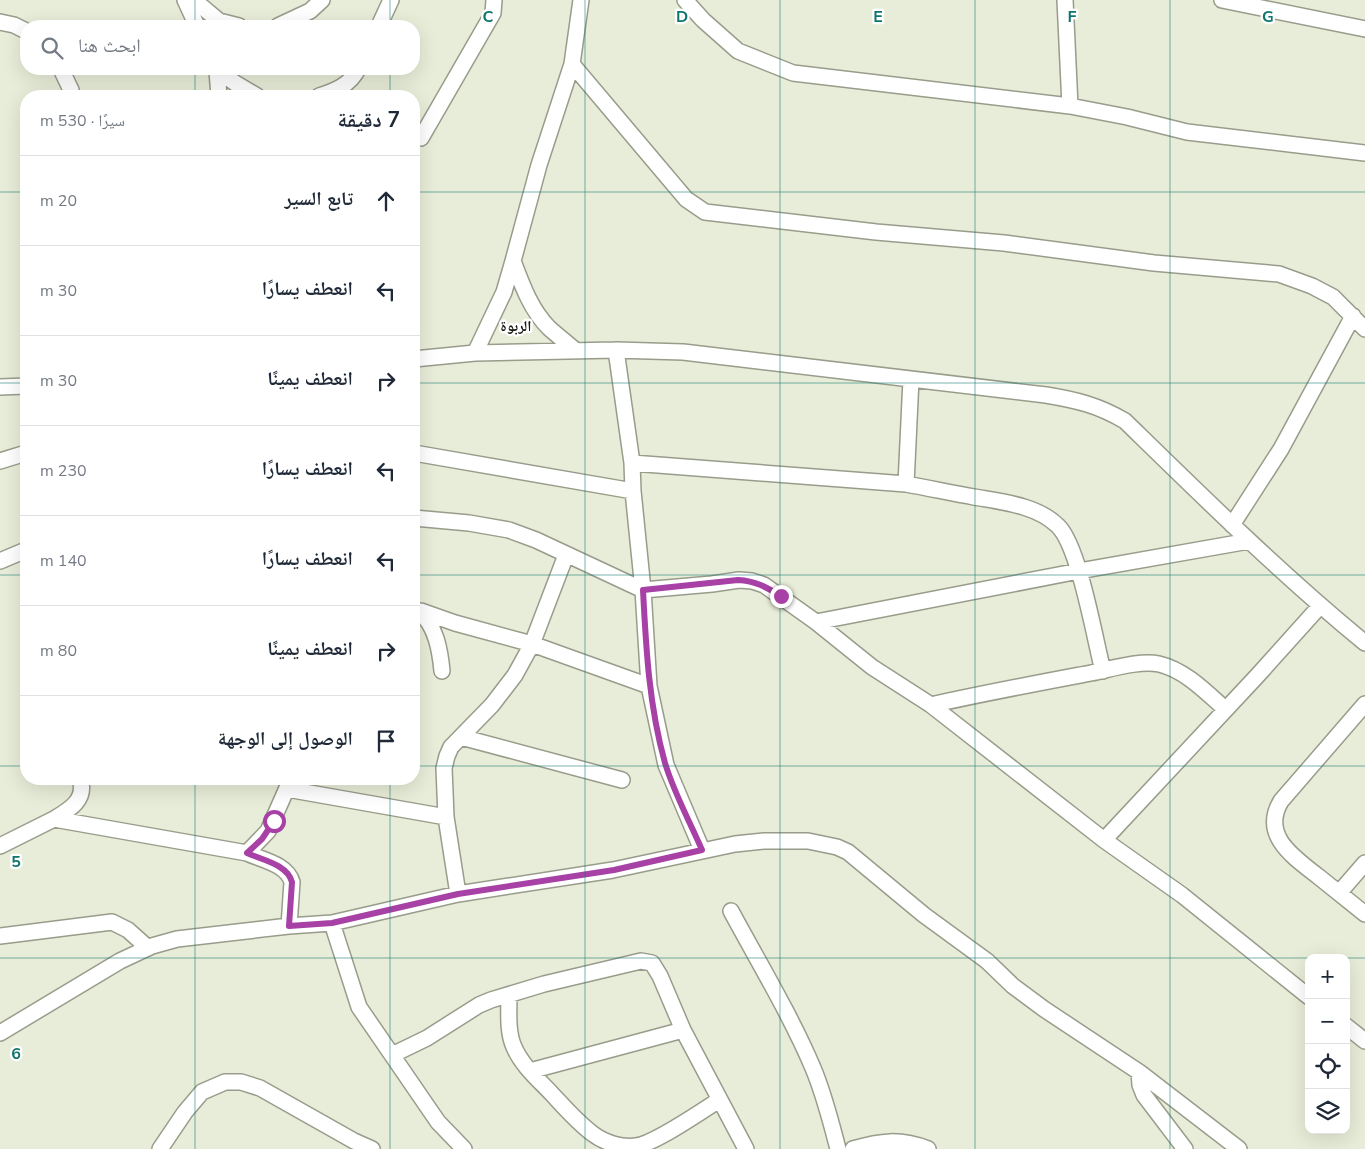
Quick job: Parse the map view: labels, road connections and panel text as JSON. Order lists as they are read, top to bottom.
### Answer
{
  "districts": ["الربوة"],
  "page": {
    "search": "ابحث هنا",
    "heading": ["7 دقيقة", "سيرًا · 530 m"],
    "list": [
      ["تابع السير", "20 m"],
      ["انعطف يسارًا", "30 m"],
      ["انعطف يمينًا", "30 m"],
      ["انعطف يسارًا", "230 m"],
      ["انعطف يسارًا", "140 m"],
      ["انعطف يمينًا", "80 m"],
      "الوصول إلى الوجهة"
    ],
    "map_buttons": ["+", "−"]
  },
  "grid": {
    "columns": [
      "C",
      "D",
      "E",
      "F",
      "G"
    ],
    "rows": ["5", "6"]
  }
}
